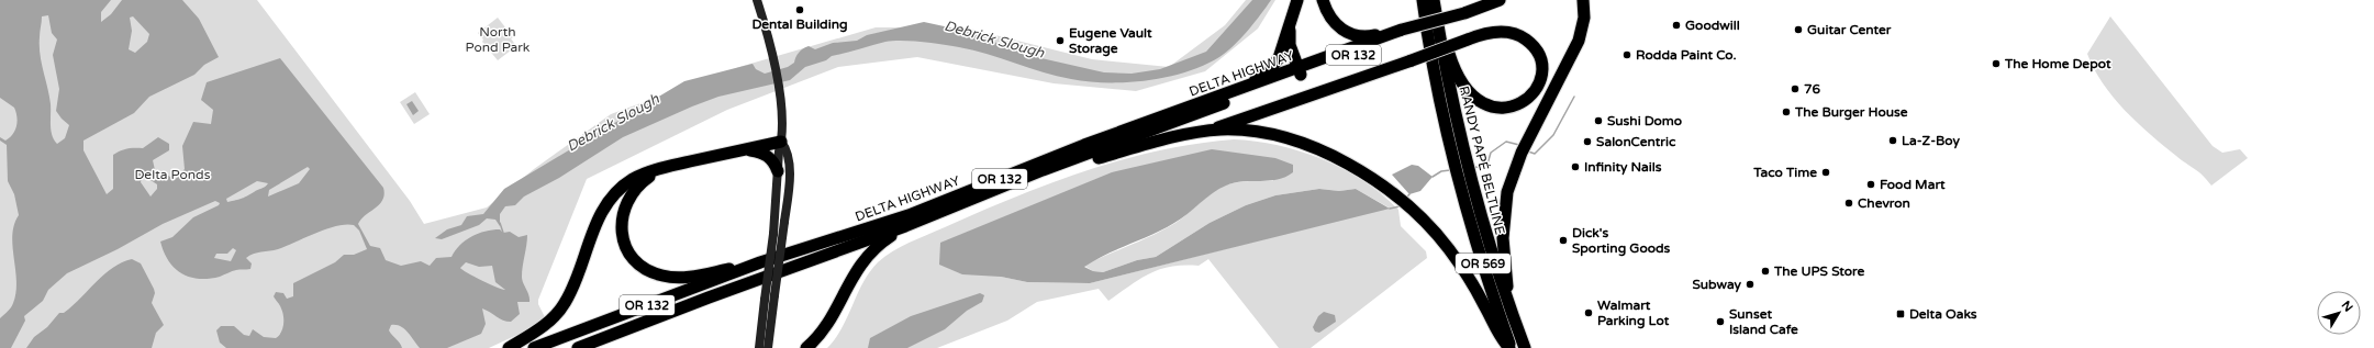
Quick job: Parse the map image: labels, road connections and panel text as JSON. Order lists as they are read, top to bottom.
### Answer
{
  "streets": {
    "highway": [
      "OR 132",
      "DELTA HIGHWAY",
      "RANDY PAPÉ BELTLINE",
      "OR 569"
    ]
  },
  "water": ["Debrick Slough"],
  "parks": ["North Pond Park", "Delta Ponds"],
  "places": {
    "other": [
      "Dental Building",
      "Goodwill",
      "Guitar Center",
      "Eugene Vault Storage",
      "Rodda Paint Co.",
      "The Home Depot",
      "76",
      "The Burger House",
      "Sushi Domo",
      "La-Z-Boy",
      "SalonCentric",
      "Infinity Nails",
      "Taco Time",
      "Food Mart",
      "Chevron",
      "Dick's Sporting Goods",
      "The UPS Store",
      "Subway",
      "Walmart Parking Lot",
      "Sunset Island Cafe"
    ],
    "transit": ["Delta Oaks"]
  },
  "north": "top right"
}
